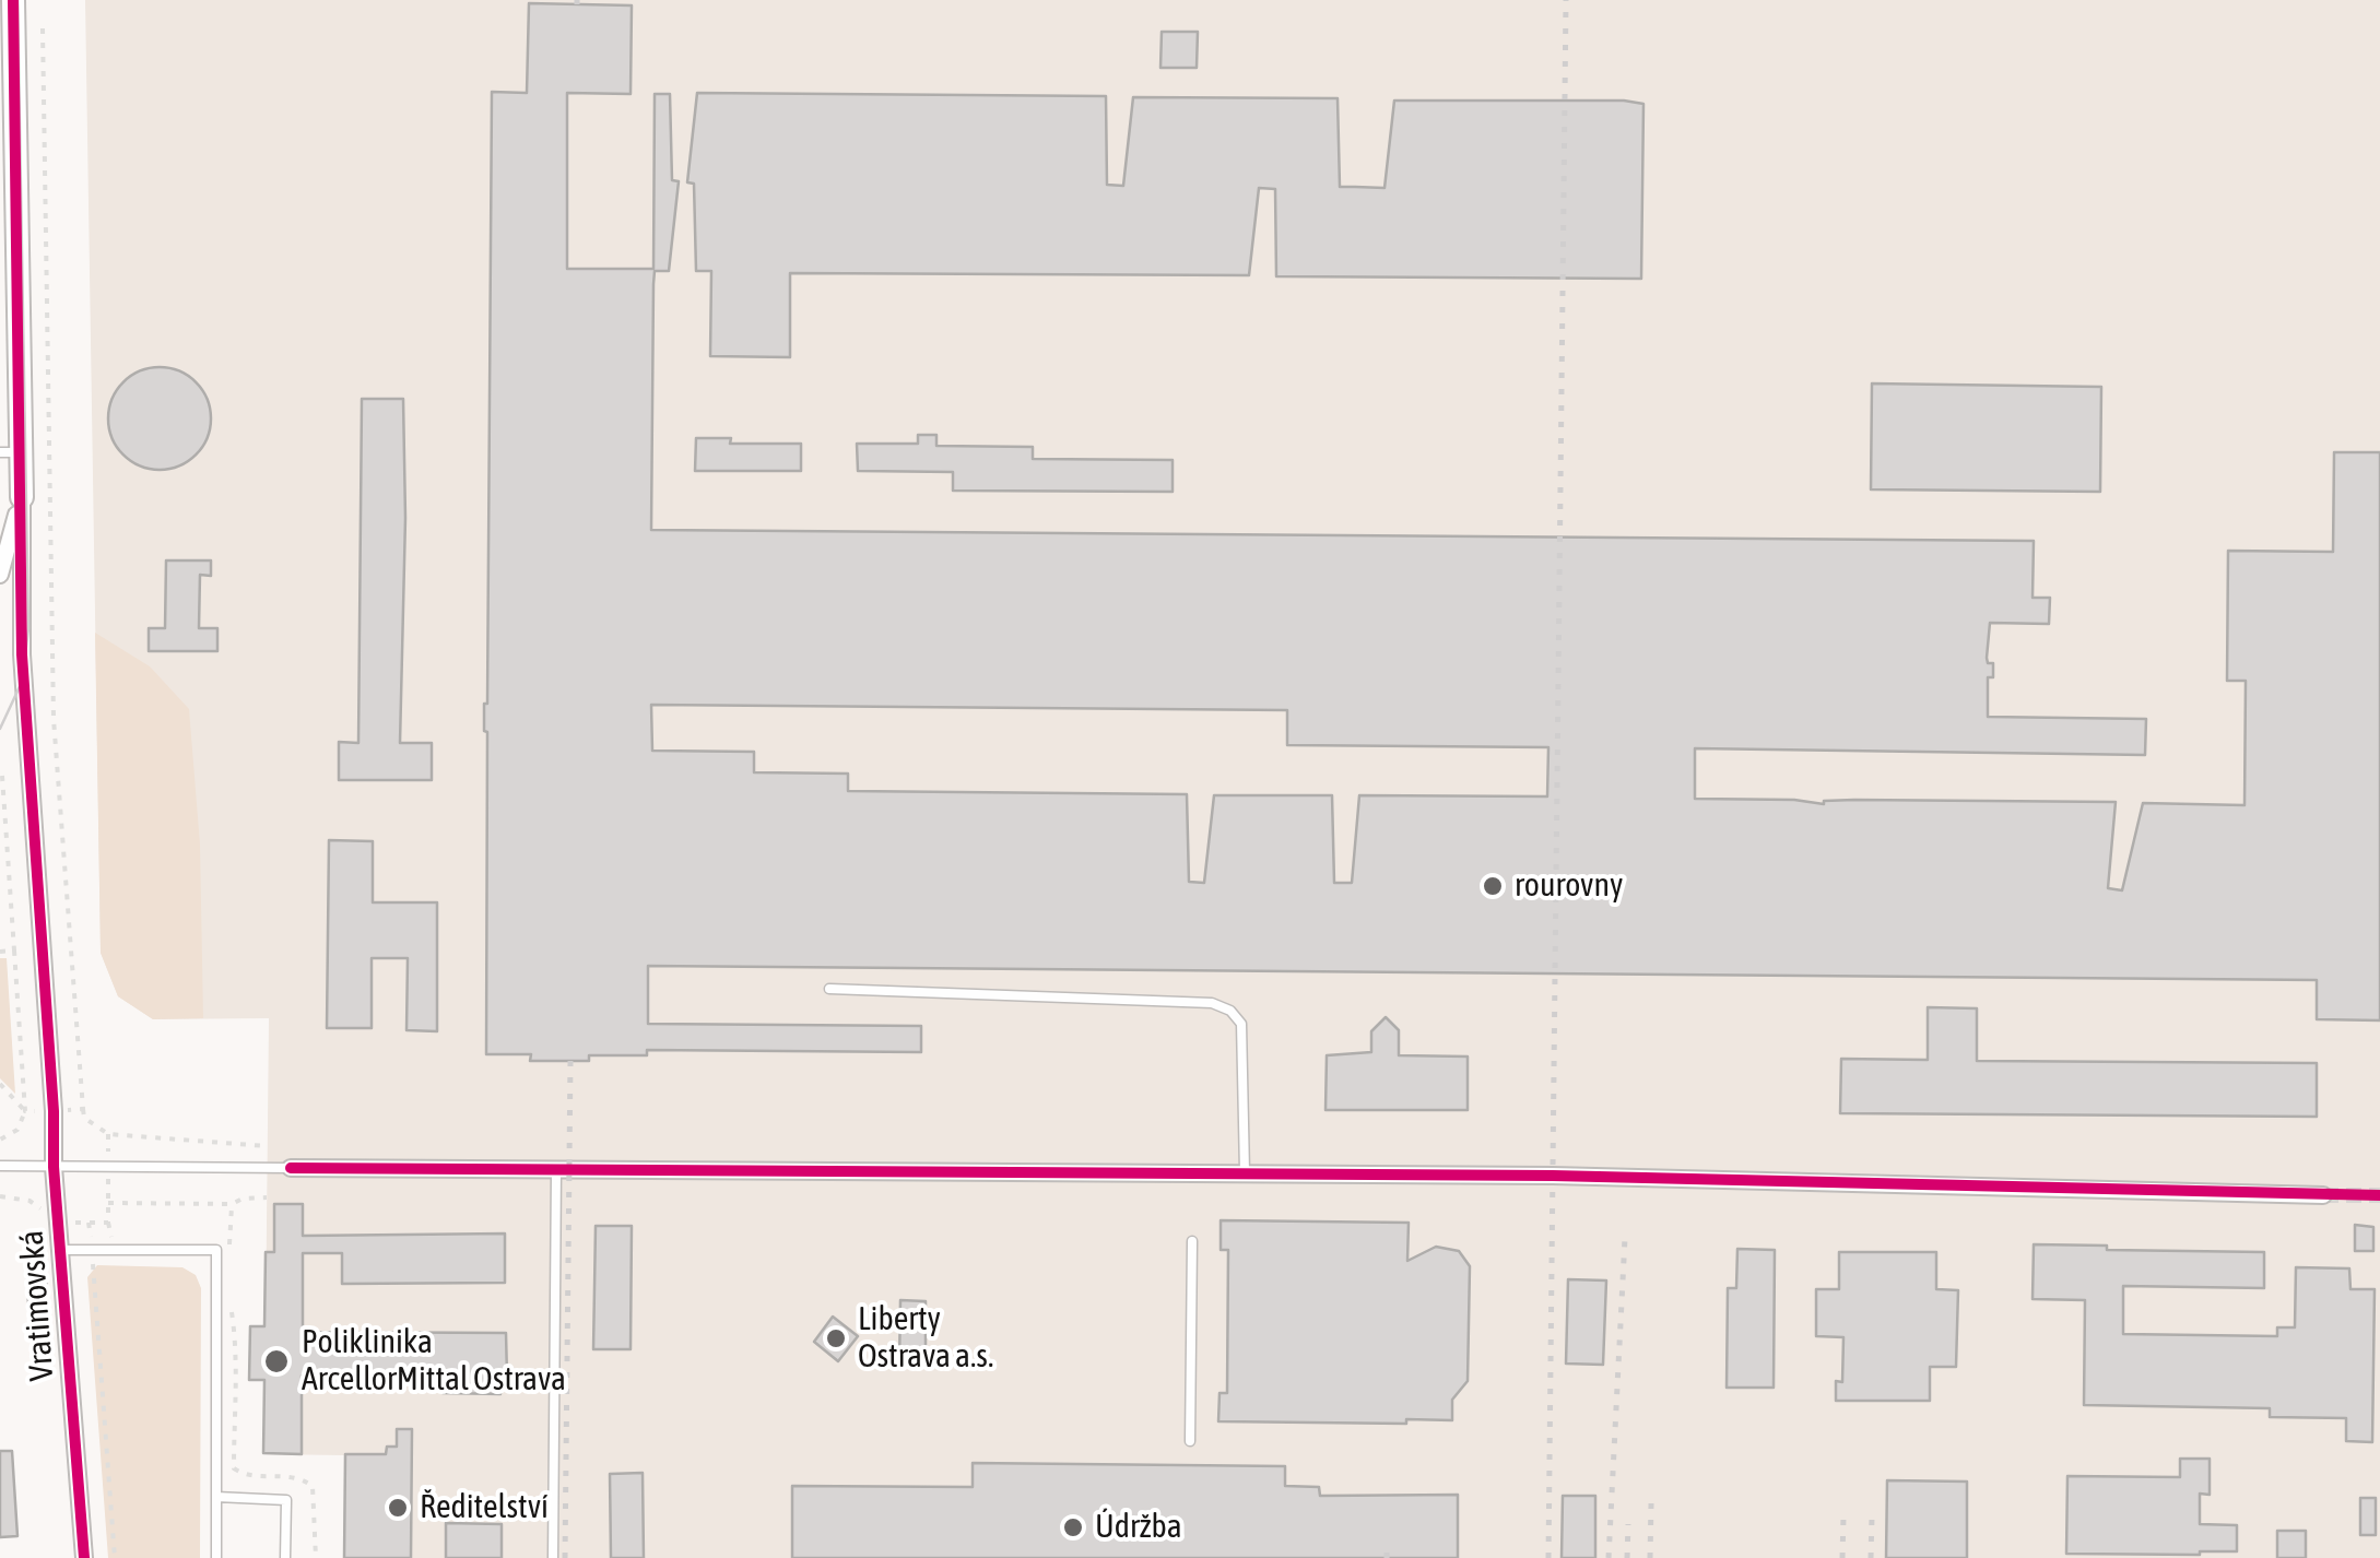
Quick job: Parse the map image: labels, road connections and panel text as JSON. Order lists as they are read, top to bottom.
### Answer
{
  "streets": {
    "street": ["Vratimovská"]
  },
  "places": [
    "rourovny",
    "Liberty Ostrava a.s.",
    "Poliklinika ArcellorMittal Ostrava",
    "Ředitelství",
    "Údržba"
  ]
}
